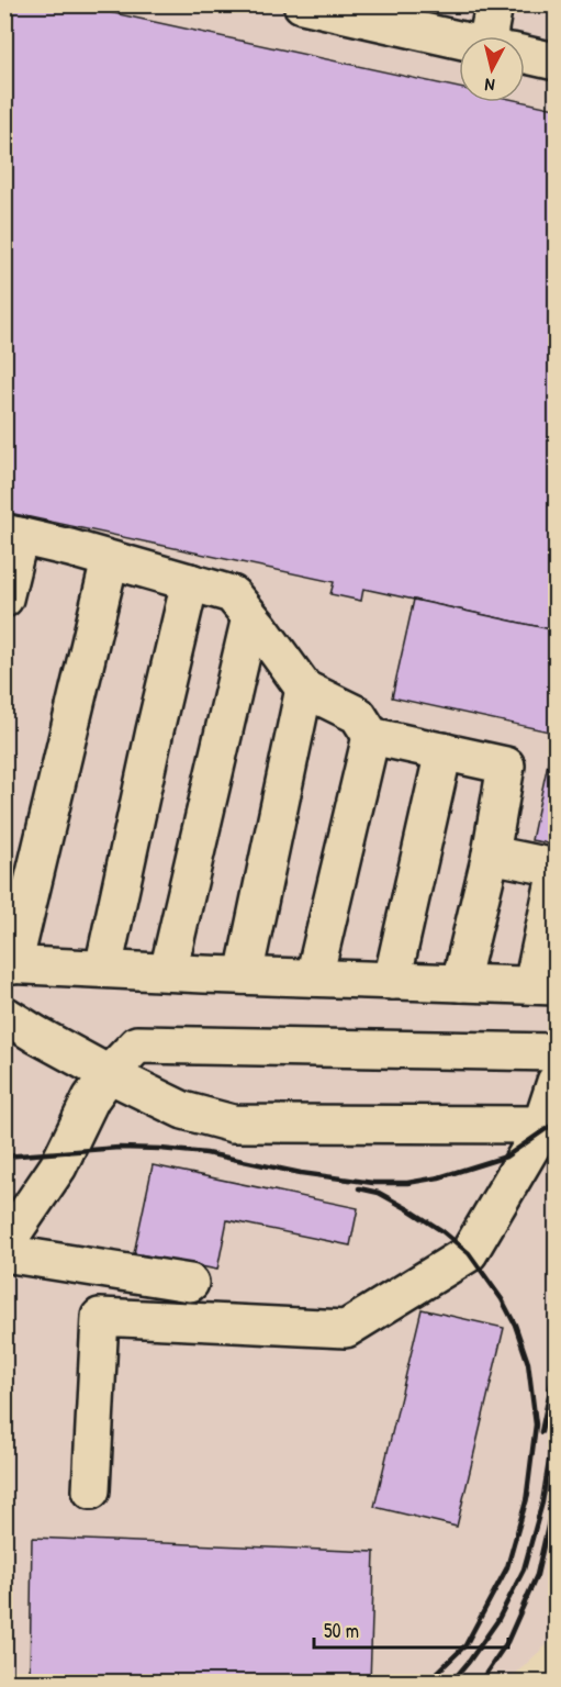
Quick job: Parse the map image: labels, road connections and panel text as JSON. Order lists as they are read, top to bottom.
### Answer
{
  "scale_bar": "50 m",
  "north": "bottom"
}
